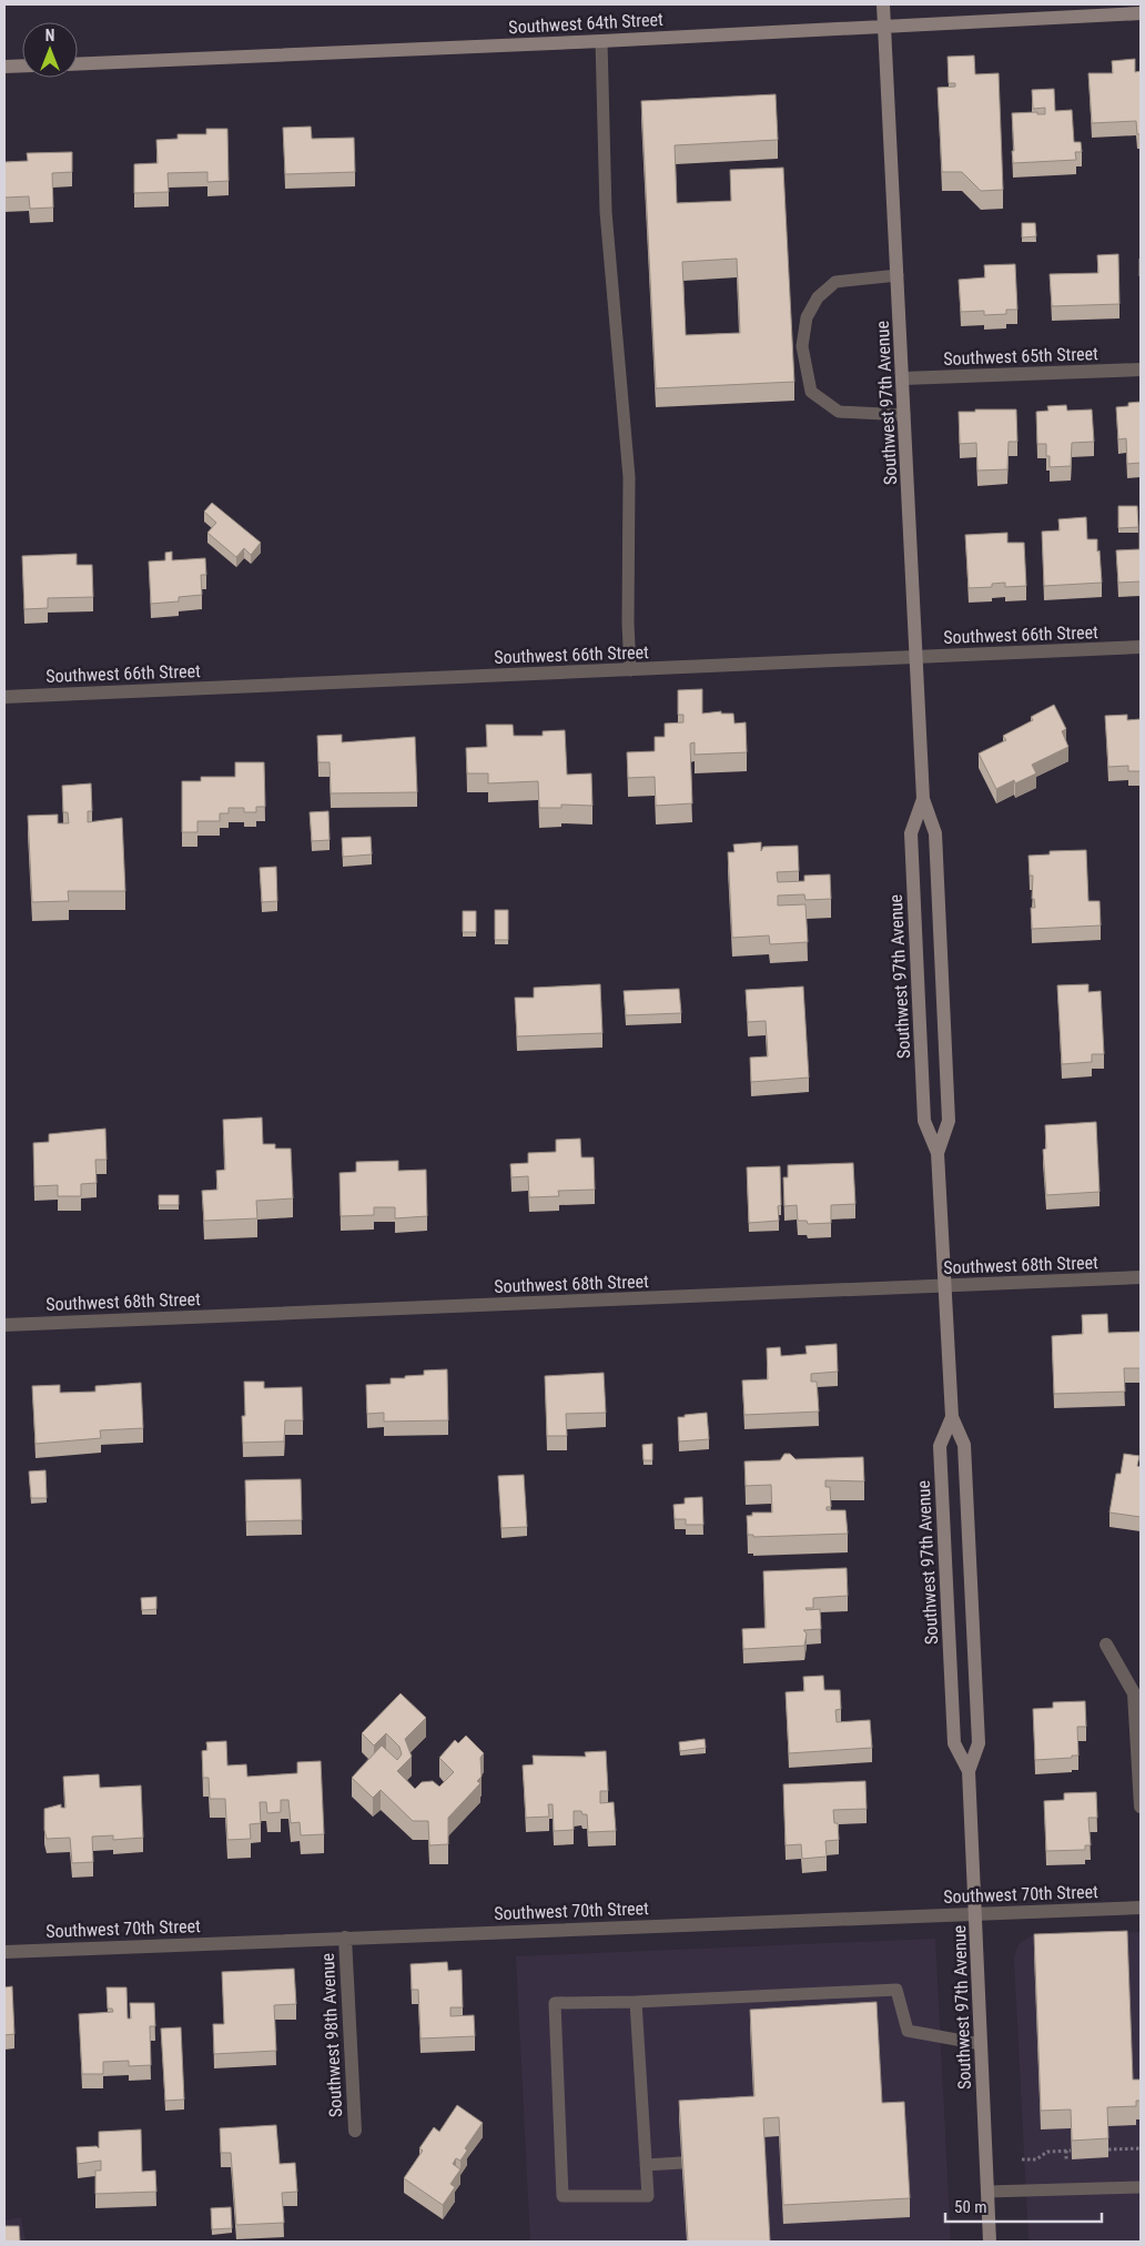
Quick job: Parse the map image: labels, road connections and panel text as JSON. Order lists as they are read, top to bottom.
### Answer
{
  "streets": {
    "street": [
      "Southwest 64th Street",
      "Southwest 65th Street",
      "Southwest 97th Avenue",
      "Southwest 66th Street",
      "Southwest 68th Street",
      "Southwest 70th Street",
      "Southwest 98th Avenue"
    ]
  },
  "crossings": [
    ["Southwest 64th Street", "Southwest 97th Avenue"],
    ["Southwest 65th Street", "Southwest 97th Avenue"],
    ["Southwest 97th Avenue", "Southwest 66th Street"],
    ["Southwest 97th Avenue", "Southwest 68th Street"],
    ["Southwest 97th Avenue", "Southwest 70th Street"],
    ["Southwest 70th Street", "Southwest 98th Avenue"]
  ],
  "scale_bar": "50 m",
  "north": "top"
}
